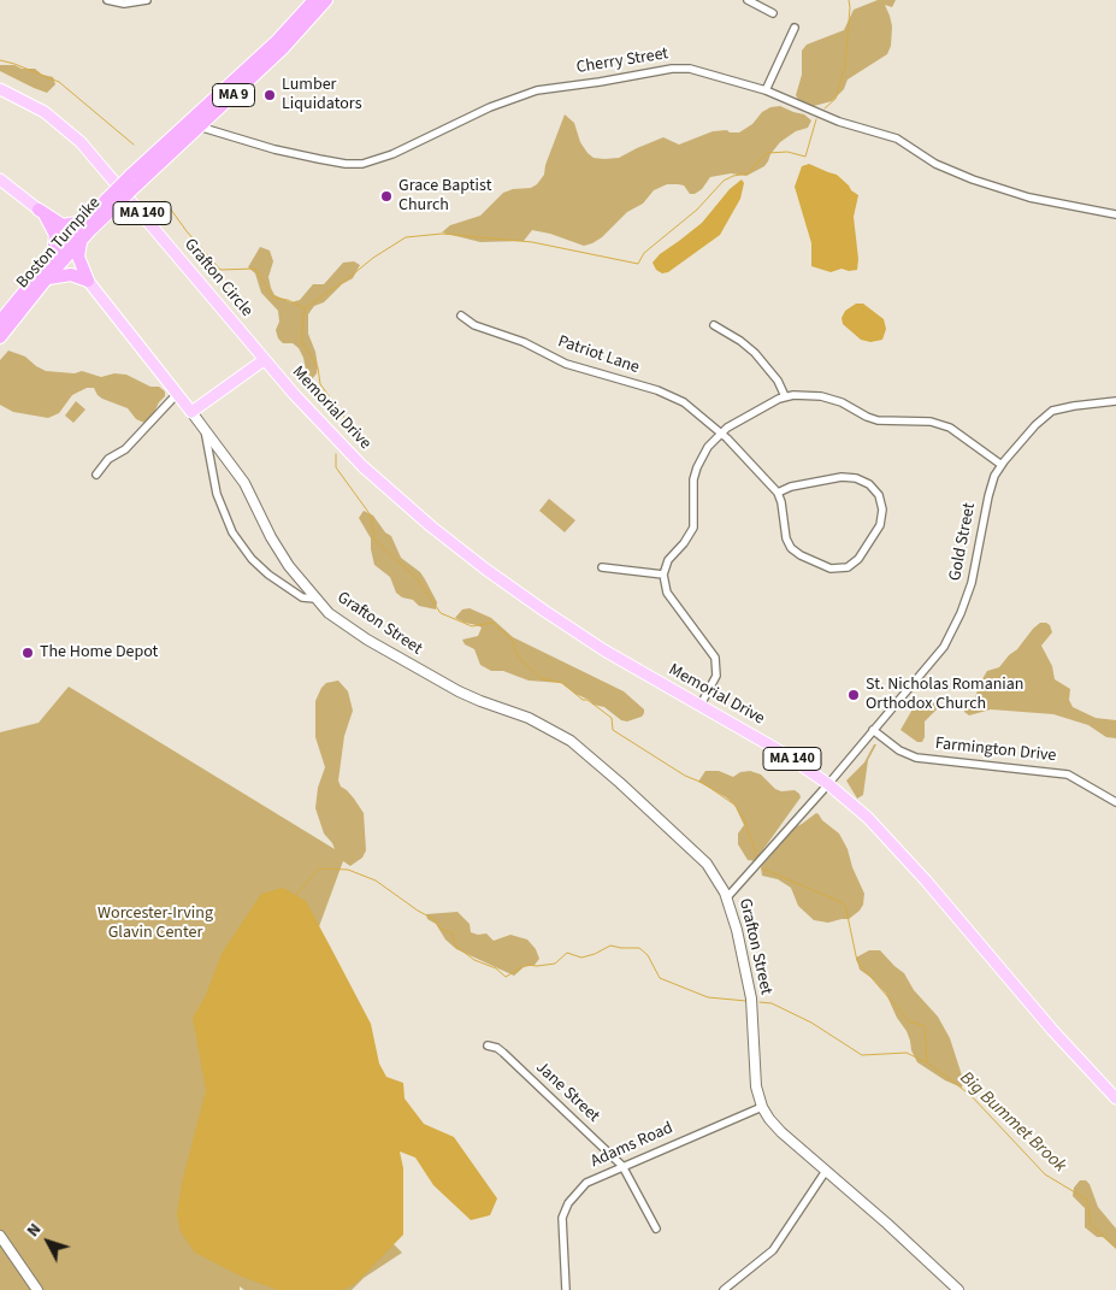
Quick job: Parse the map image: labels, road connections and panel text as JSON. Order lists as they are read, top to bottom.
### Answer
{
  "streets": {
    "highway": ["MA 9", "Boston Turnpike"],
    "main road": [
      "MA 140",
      "Grafton Circle",
      "Memorial Drive",
      "Grafton Street"
    ],
    "street": [
      "Cherry Street",
      "Patriot Lane",
      "Gold Street",
      "Farmington Drive",
      "Jane Street",
      "Adams Road"
    ]
  },
  "crossings": [
    ["Cherry Street", "Boston Turnpike"],
    ["Grafton Circle", "Memorial Drive"],
    ["Memorial Drive", "Gold Street"],
    ["Gold Street", "Grafton Street"],
    ["Gold Street", "Farmington Drive"],
    ["Grafton Street", "Adams Road"],
    ["Jane Street", "Adams Road"]
  ],
  "water": ["Big Bummet Brook"],
  "parks": ["Worcester-Irving Glavin Center"],
  "places": [
    "Lumber Liquidators",
    "Grace Baptist Church",
    "The Home Depot",
    "St. Nicholas Romanian Orthodox Church"
  ],
  "north": "top left"
}
